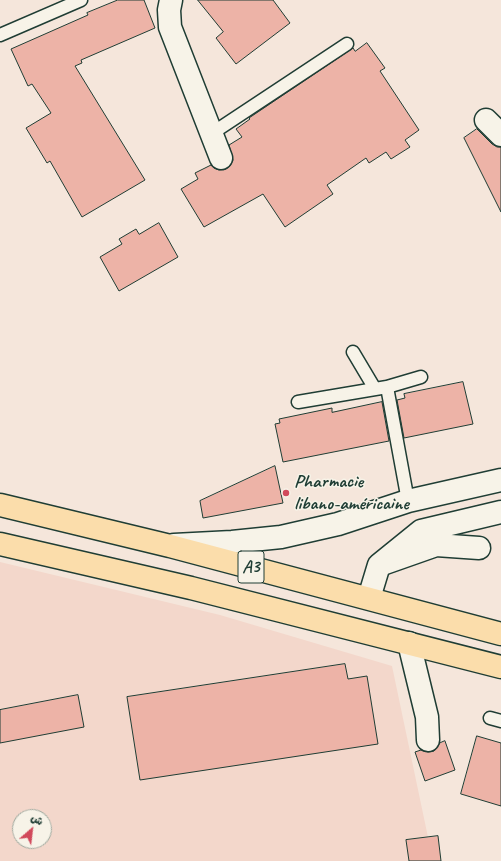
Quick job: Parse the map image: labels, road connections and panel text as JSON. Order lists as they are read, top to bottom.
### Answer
{
  "streets": {
    "highway": ["A3"]
  },
  "places": ["Pharmacie libano-américaine"],
  "north": "top right"
}
